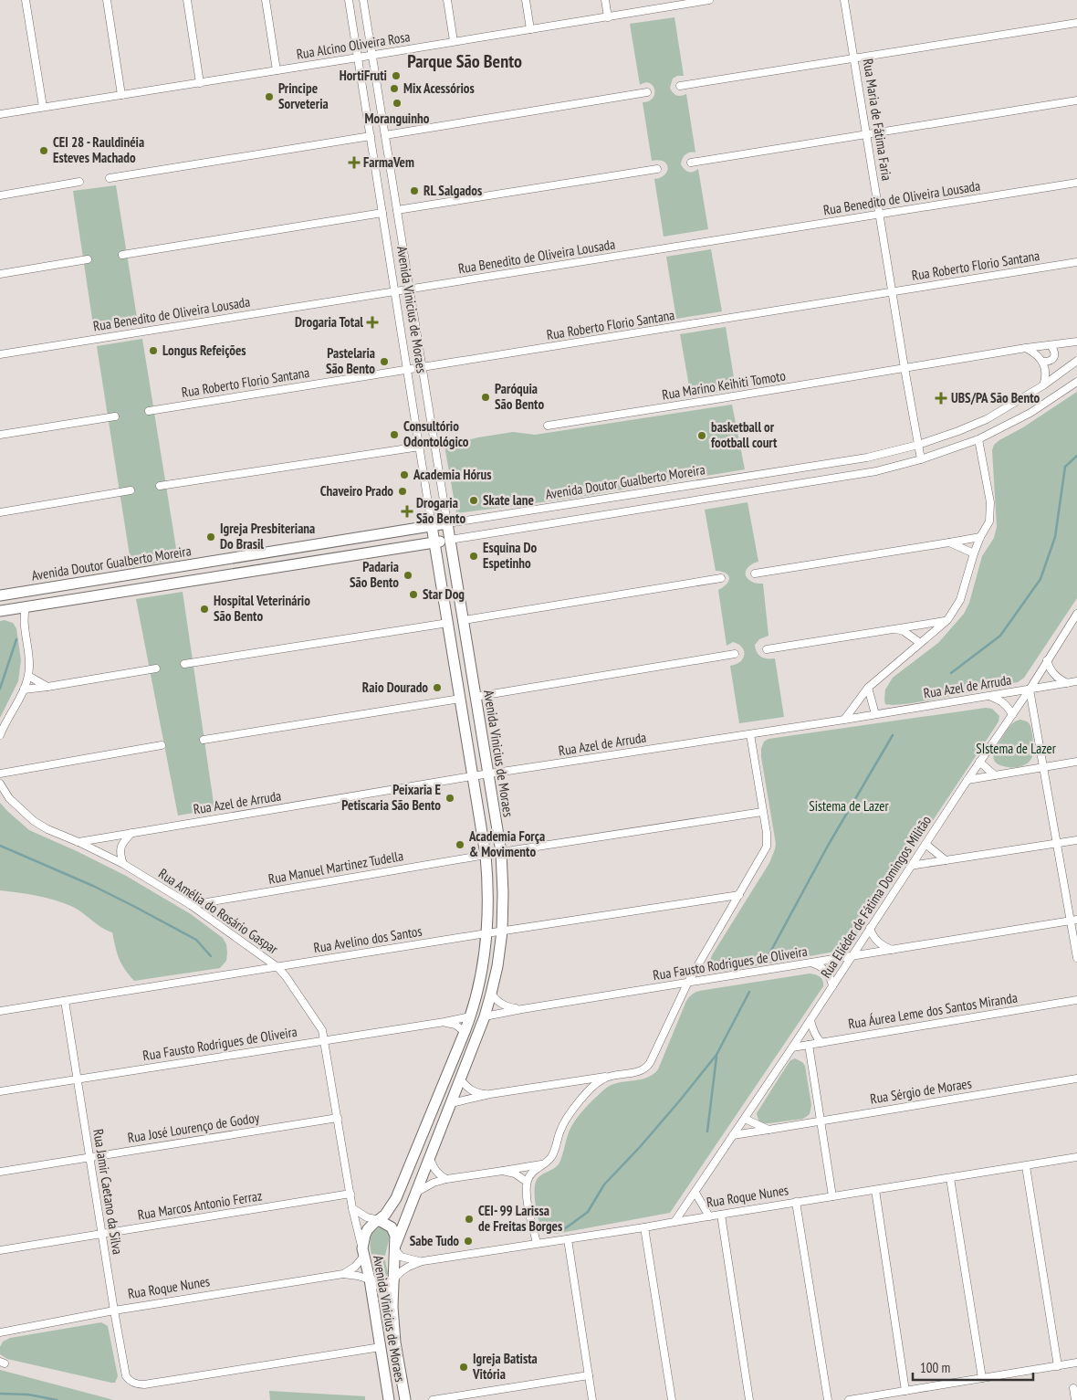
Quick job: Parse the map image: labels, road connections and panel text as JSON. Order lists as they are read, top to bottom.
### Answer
{
  "streets": {
    "main road": ["Avenida Vinicius de Moraes", "Avenida Doutor Gualberto Moreira", "Rua Roque Nunes"],
    "street": [
      "Rua Alcino Oliveira Rosa",
      "Rua Maria de Fátima Faria",
      "Rua Benedito de Oliveira Lousada",
      "Rua Roberto Florio Santana",
      "Rua Marino Keihiti Tomoto",
      "Rua Azel de Arruda",
      "Rua Manuel Martinez Tudella",
      "Rua Eliéder de Fátima Domingos Militão",
      "Rua Amélia do Rosário Gaspar",
      "Rua Avelino dos Santos",
      "Rua Fausto Rodrigues de Oliveira",
      "Rua Áurea Leme dos Santos Miranda",
      "Rua Sérgio de Moraes",
      "Rua José Lourenço de Godoy",
      "Rua Jamir Caetano da Silva",
      "Rua Marcos Antonio Ferraz"
    ]
  },
  "crossings": [
    ["Rua Alcino Oliveira Rosa", "Avenida Vinicius de Moraes"],
    ["Rua Maria de Fátima Faria", "Rua Benedito de Oliveira Lousada"],
    ["Rua Maria de Fátima Faria", "Rua Roberto Florio Santana"],
    ["Rua Maria de Fátima Faria", "Rua Marino Keihiti Tomoto"],
    ["Rua Maria de Fátima Faria", "Avenida Doutor Gualberto Moreira"],
    ["Rua Benedito de Oliveira Lousada", "Avenida Vinicius de Moraes"],
    ["Rua Roberto Florio Santana", "Avenida Vinicius de Moraes"],
    ["Avenida Vinicius de Moraes", "Avenida Doutor Gualberto Moreira"],
    ["Avenida Vinicius de Moraes", "Rua Azel de Arruda"],
    ["Avenida Vinicius de Moraes", "Rua Manuel Martinez Tudella"],
    ["Avenida Vinicius de Moraes", "Rua Amélia do Rosário Gaspar"],
    ["Avenida Vinicius de Moraes", "Rua Avelino dos Santos"],
    ["Avenida Vinicius de Moraes", "Rua Fausto Rodrigues de Oliveira"],
    ["Avenida Vinicius de Moraes", "Rua Jamir Caetano da Silva"],
    ["Avenida Vinicius de Moraes", "Rua Roque Nunes"],
    ["Rua Azel de Arruda", "Rua Eliéder de Fátima Domingos Militão"],
    ["Rua Azel de Arruda", "Rua Amélia do Rosário Gaspar"],
    ["Rua Manuel Martinez Tudella", "Rua Amélia do Rosário Gaspar"],
    ["Rua Eliéder de Fátima Domingos Militão", "Rua Fausto Rodrigues de Oliveira"],
    ["Rua Eliéder de Fátima Domingos Militão", "Rua Áurea Leme dos Santos Miranda"],
    ["Rua Eliéder de Fátima Domingos Militão", "Rua Sérgio de Moraes"],
    ["Rua Eliéder de Fátima Domingos Militão", "Rua Roque Nunes"],
    ["Rua Amélia do Rosário Gaspar", "Rua Avelino dos Santos"],
    ["Rua Amélia do Rosário Gaspar", "Rua Fausto Rodrigues de Oliveira"],
    ["Rua Amélia do Rosário Gaspar", "Rua José Lourenço de Godoy"],
    ["Rua Amélia do Rosário Gaspar", "Rua Roque Nunes"],
    ["Rua Amélia do Rosário Gaspar", "Rua Marcos Antonio Ferraz"],
    ["Rua Avelino dos Santos", "Rua Jamir Caetano da Silva"],
    ["Rua Fausto Rodrigues de Oliveira", "Rua Jamir Caetano da Silva"],
    ["Rua José Lourenço de Godoy", "Rua Jamir Caetano da Silva"],
    ["Rua Jamir Caetano da Silva", "Rua Roque Nunes"],
    ["Rua Jamir Caetano da Silva", "Rua Marcos Antonio Ferraz"]
  ],
  "districts": ["Parque São Bento"],
  "parks": ["SIstema de Lazer", "Sistema de Lazer"],
  "places": {
    "other": [
      "HortiFruti",
      "Mix Acessórios",
      "Principe Sorveteria",
      "Moranguinho",
      "CEI 28 - Rauldinéia Esteves Machado",
      "RL Salgados",
      "Longus Refeições",
      "Pastelaria São Bento",
      "Paróquia São Bento",
      "Consultório Odontológico",
      "basketball or football court",
      "Academia Hórus",
      "Chaveiro Prado",
      "Skate lane",
      "Igreja Presbiteriana Do Brasil",
      "Esquina Do Espetinho",
      "Padaria São Bento",
      "Star Dog",
      "Hospital Veterinário São Bento",
      "Raio Dourado",
      "Peixaria E Petiscaria São Bento",
      "Academia Força & Movimento",
      "CEI- 99 Larissa de Freitas Borges",
      "Sabe Tudo",
      "Igreja Batista Vitória"
    ],
    "health": [
      "FarmaVem",
      "Drogaria Total",
      "UBS/PA São Bento",
      "Drogaria São Bento"
    ]
  },
  "scale_bar": "100 m"
}
